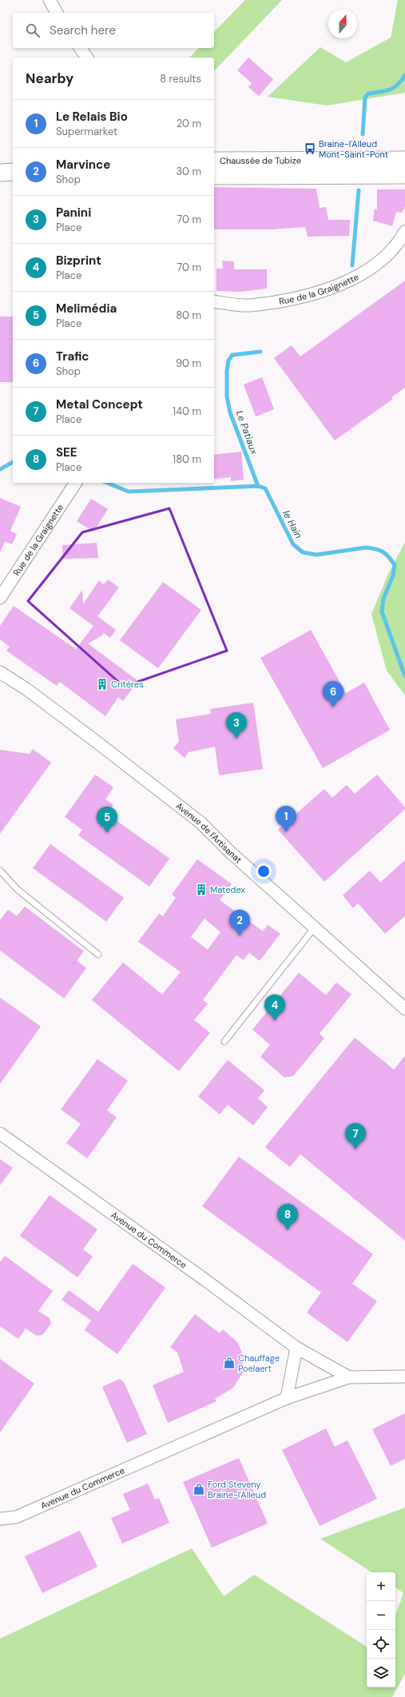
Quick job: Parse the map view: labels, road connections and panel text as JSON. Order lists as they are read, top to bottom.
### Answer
{
  "streets": {
    "main road": ["Chaussée de Tubize"],
    "street": ["Rue de la Graignette", "Avenue de l'Artisanat", "Avenue du Commerce"]
  },
  "water": ["Le Patiaux", "le Hain"],
  "places": {
    "bus stop": ["Braine-l'Alleud Mont-Saint-Pont"],
    "building": ["Critéres", "Matedex"],
    "shop": ["Chauffage Poelaert", "Ford Steveny Braine-l'Alleud"]
  },
  "north": "top",
  "page": {
    "search": "Search here",
    "heading": ["Nearby", "8 results"],
    "list": [
      {
        "mark": "1",
        "name": "Le Relais Bio",
        "note": "Supermarket",
        "value": "20 m"
      },
      {
        "mark": "2",
        "name": "Marvince",
        "note": "Shop",
        "value": "30 m"
      },
      {
        "mark": "3",
        "name": "Panini",
        "note": "Place",
        "value": "70 m"
      },
      {
        "mark": "4",
        "name": "Bizprint",
        "note": "Place",
        "value": "70 m"
      },
      {
        "mark": "5",
        "name": "Melimédia",
        "note": "Place",
        "value": "80 m"
      },
      {
        "mark": "6",
        "name": "Trafic",
        "note": "Shop",
        "value": "90 m"
      },
      {
        "mark": "7",
        "name": "Metal Concept",
        "note": "Place",
        "value": "140 m"
      },
      {
        "mark": "8",
        "name": "SEE",
        "note": "Place",
        "value": "180 m"
      }
    ],
    "pins": [
      "6",
      "3",
      "1",
      "5",
      "2",
      "4",
      "7",
      "8"
    ],
    "map_buttons": ["+", "−"]
  }
}
